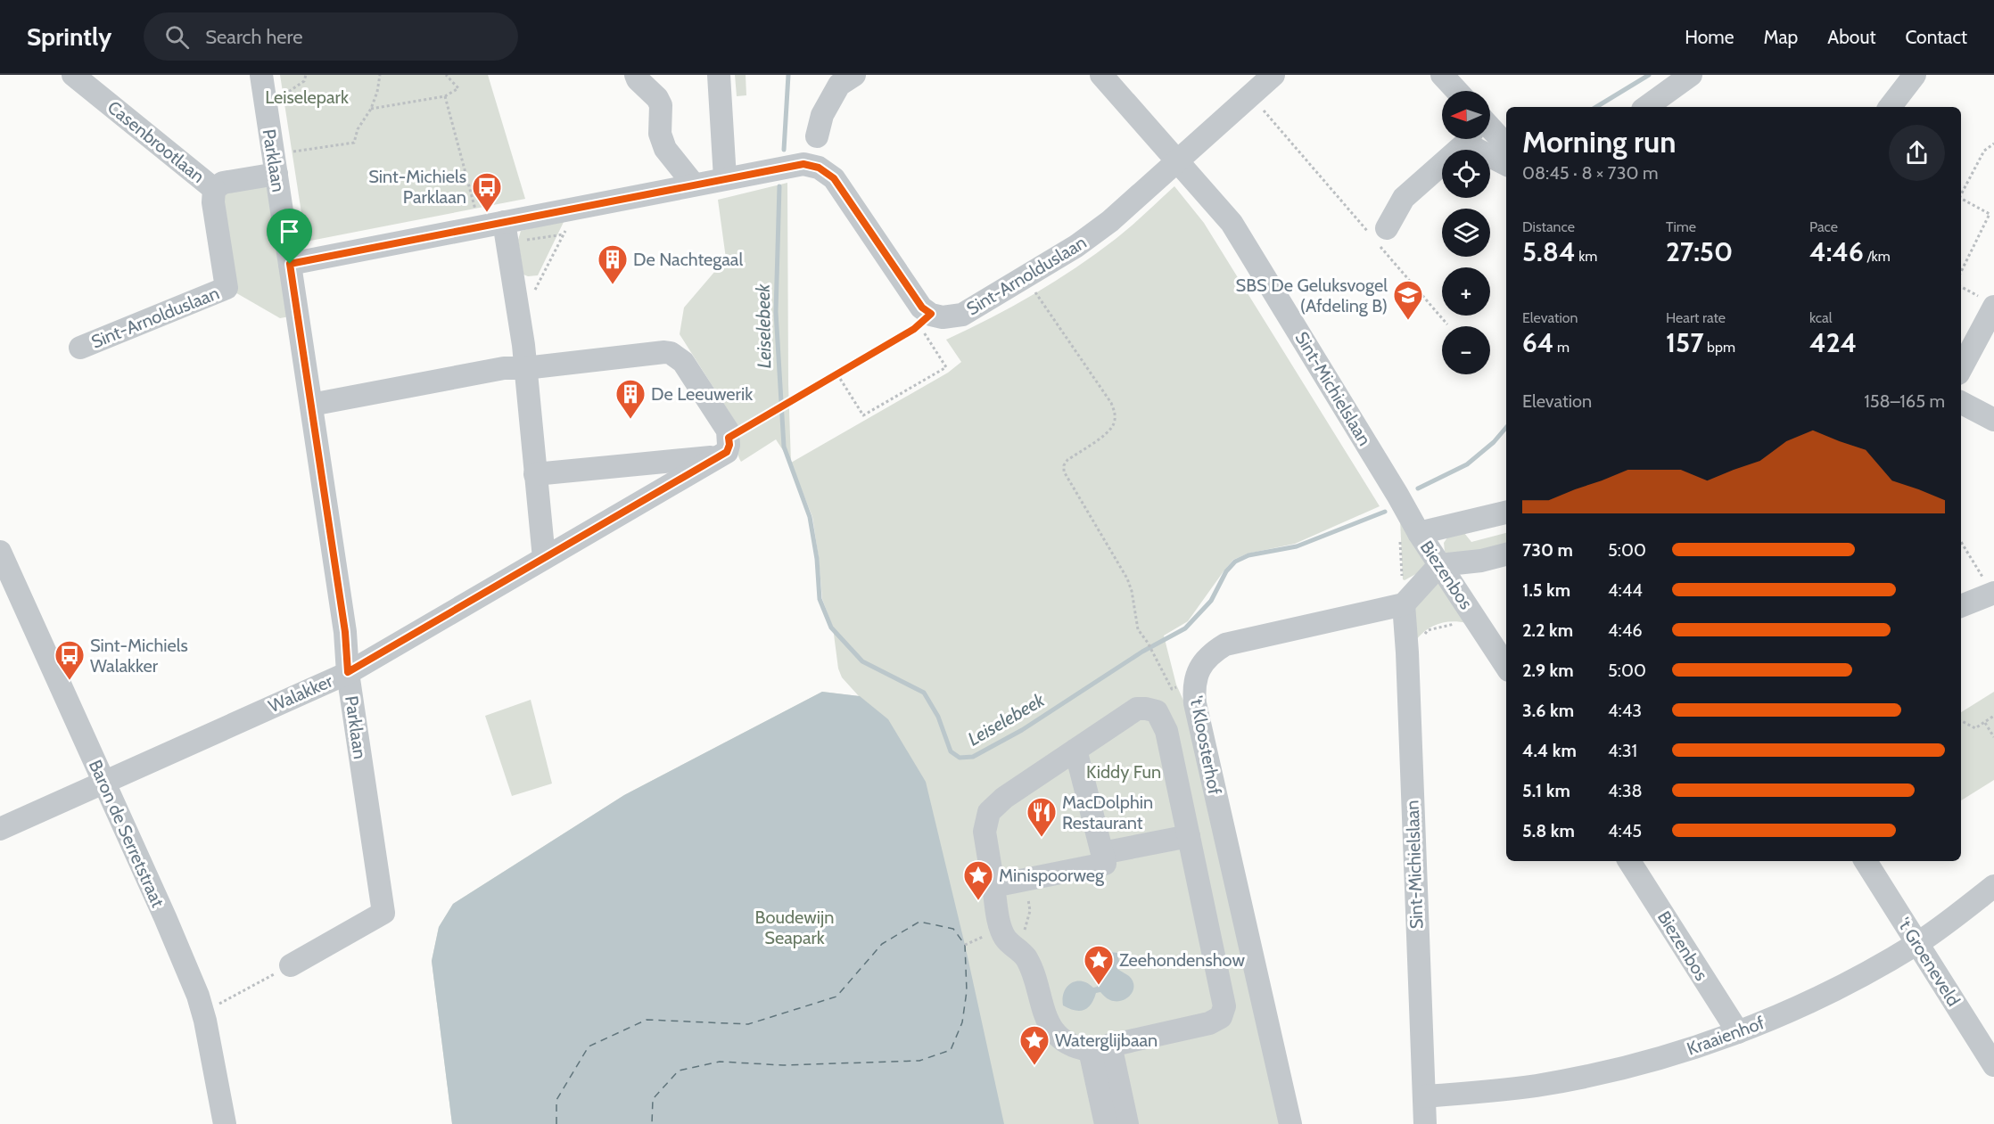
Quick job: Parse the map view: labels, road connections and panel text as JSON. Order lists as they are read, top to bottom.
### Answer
{
  "streets": {
    "street": [
      "Casenbrootlaan",
      "Parklaan",
      "Sint-Arnolduslaan",
      "Sint-Michielslaan",
      "Biezenbos",
      "Walakker",
      "'t Kloosterhof",
      "Baron de Serretstraat",
      "'t Groeneveld",
      "Kraaienhof"
    ]
  },
  "crossings": [
    ["Casenbrootlaan", "Parklaan"],
    ["Casenbrootlaan", "Sint-Arnolduslaan"],
    ["Parklaan", "Sint-Arnolduslaan"],
    ["Parklaan", "Walakker"],
    ["Sint-Arnolduslaan", "Sint-Michielslaan"],
    ["Sint-Michielslaan", "Biezenbos"],
    ["Sint-Michielslaan", "'t Kloosterhof"],
    ["Sint-Michielslaan", "Kraaienhof"],
    ["Biezenbos", "Kraaienhof"],
    ["Walakker", "Baron de Serretstraat"],
    ["'t Groeneveld", "Kraaienhof"]
  ],
  "water": ["Leiselebeek"],
  "parks": ["Leiselepark", "Kiddy Fun", "Boudewijn Seapark"],
  "places": {
    "bus stop": ["Sint-Michiels Parklaan", "Sint-Michiels Walakker"],
    "building": ["De Nachtegaal", "De Leeuwerik"],
    "school or university": ["SBS De Geluksvogel (Afdeling B)"],
    "restaurant": ["MacDolphin Restaurant"],
    "place": ["Minispoorweg", "Zeehondenshow", "Waterglijbaan"]
  },
  "north": "left",
  "page": {
    "header": "Sprintly",
    "search": "Search here",
    "nav": [
      "Home",
      "Map",
      "About",
      "Contact"
    ],
    "map_buttons": ["+", "−"],
    "heading": ["Morning run", "08:45 · 8 × 730 m"],
    "stats": [
      ["Distance", "5.84 km"],
      ["Time", "27:50"],
      ["Pace", "4:46 /km"],
      ["Elevation", "64 m"],
      ["Heart rate", "157 bpm"],
      ["kcal", "424"]
    ],
    "chart": ["Elevation", "158–165 m"],
    "list": [
      {
        "name": "730 m",
        "note": "5:00"
      },
      {
        "name": "1.5 km",
        "note": "4:44"
      },
      {
        "name": "2.2 km",
        "note": "4:46"
      },
      {
        "name": "2.9 km",
        "note": "5:00"
      },
      {
        "name": "3.6 km",
        "note": "4:43"
      },
      {
        "name": "4.4 km",
        "note": "4:31"
      },
      {
        "name": "5.1 km",
        "note": "4:38"
      },
      {
        "name": "5.8 km",
        "note": "4:45"
      }
    ]
  }
}
